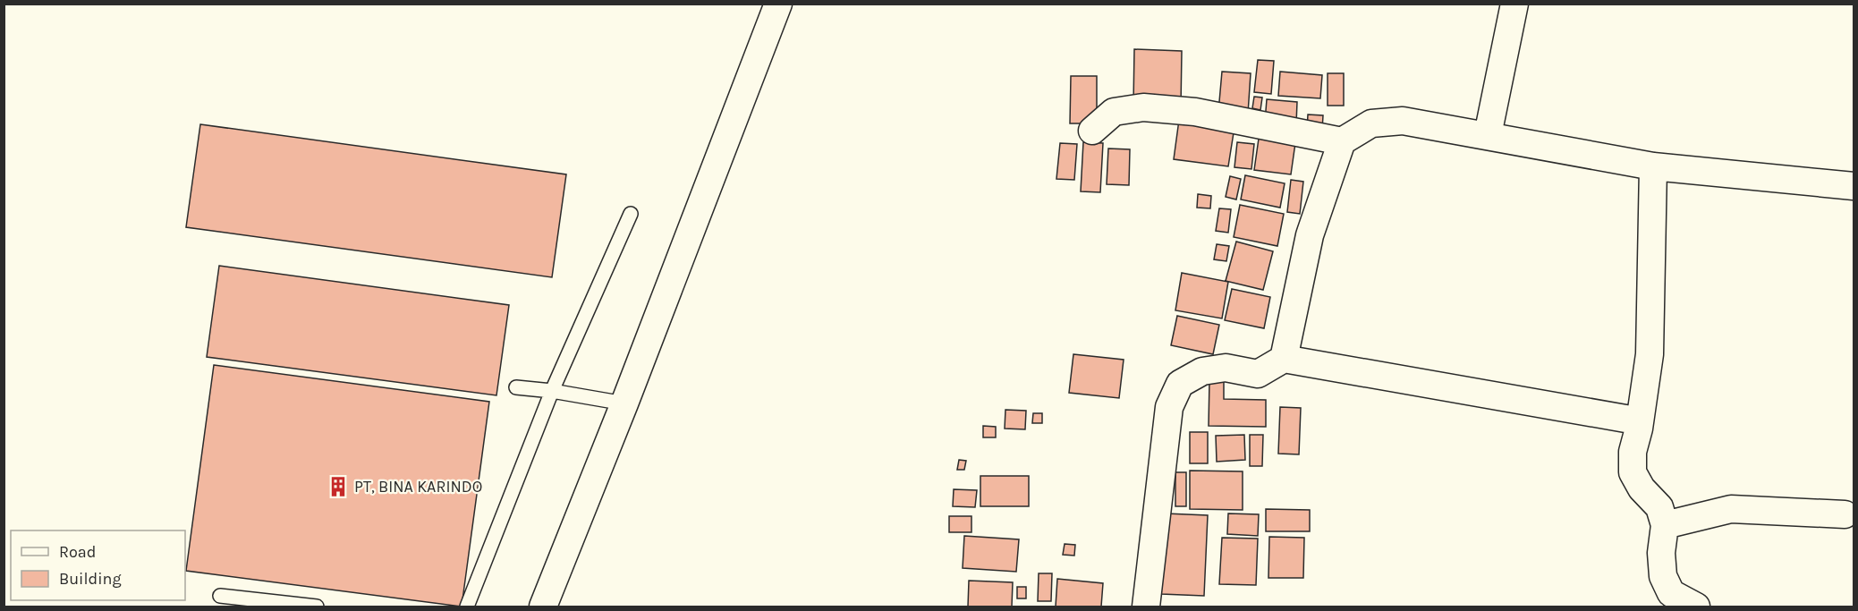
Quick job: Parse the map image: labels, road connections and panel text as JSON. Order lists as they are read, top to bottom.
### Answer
{
  "places": {
    "building": ["PT, BINA KARINDO"]
  },
  "legend": ["Road", "Building"]
}
